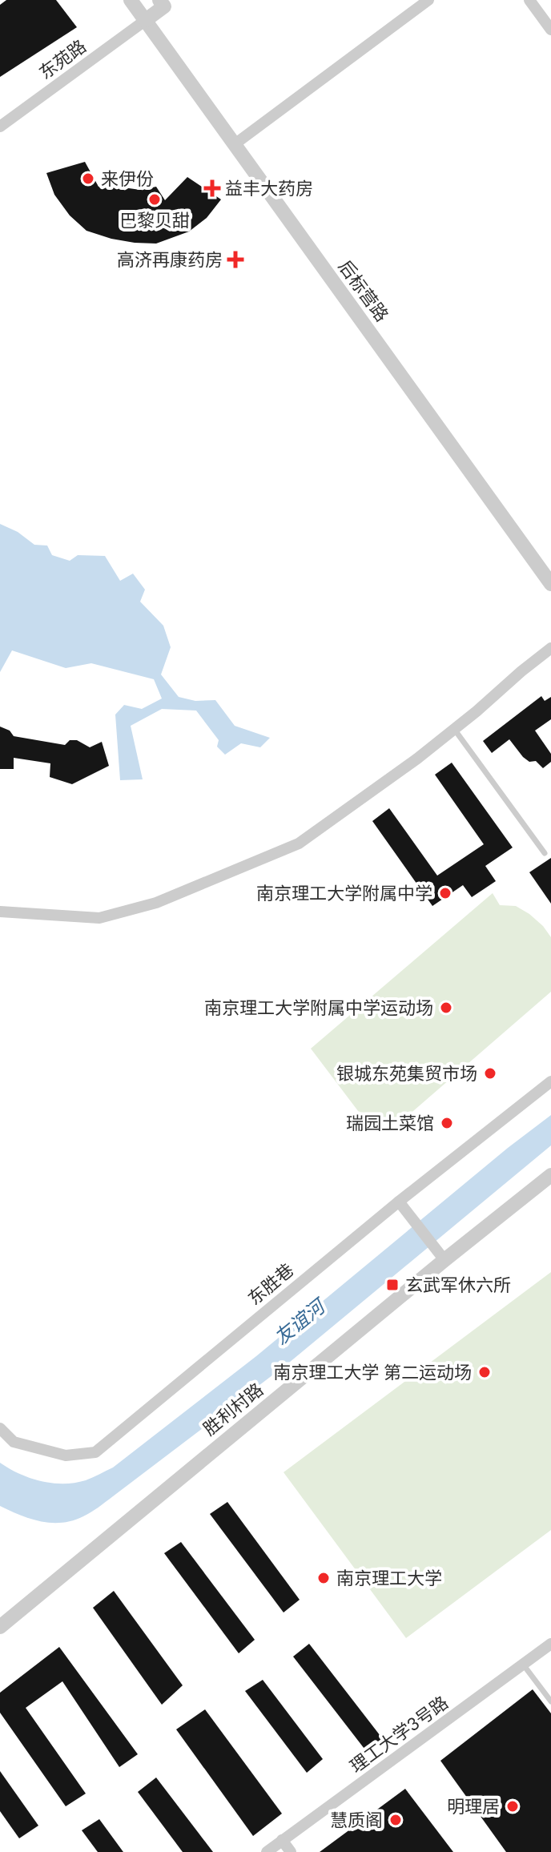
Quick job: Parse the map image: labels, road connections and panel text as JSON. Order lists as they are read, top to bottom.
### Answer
{
  "streets": {
    "street": [
      "东苑路",
      "后标营路",
      "东胜巷",
      "胜利村路",
      "理工大学3号路"
    ]
  },
  "crossings": [
    ["东苑路", "后标营路"]
  ],
  "water": ["友谊河"],
  "places": {
    "other": [
      "来伊份",
      "巴黎贝甜",
      "南京理工大学附属中学",
      "南京理工大学附属中学运动场",
      "银城东苑集贸市场",
      "瑞园土菜馆",
      "南京理工大学 第二运动场",
      "南京理工大学",
      "明理居",
      "慧质阁"
    ],
    "health": ["益丰大药房", "高济再康药房"],
    "transit": ["玄武军休六所"]
  }
}
